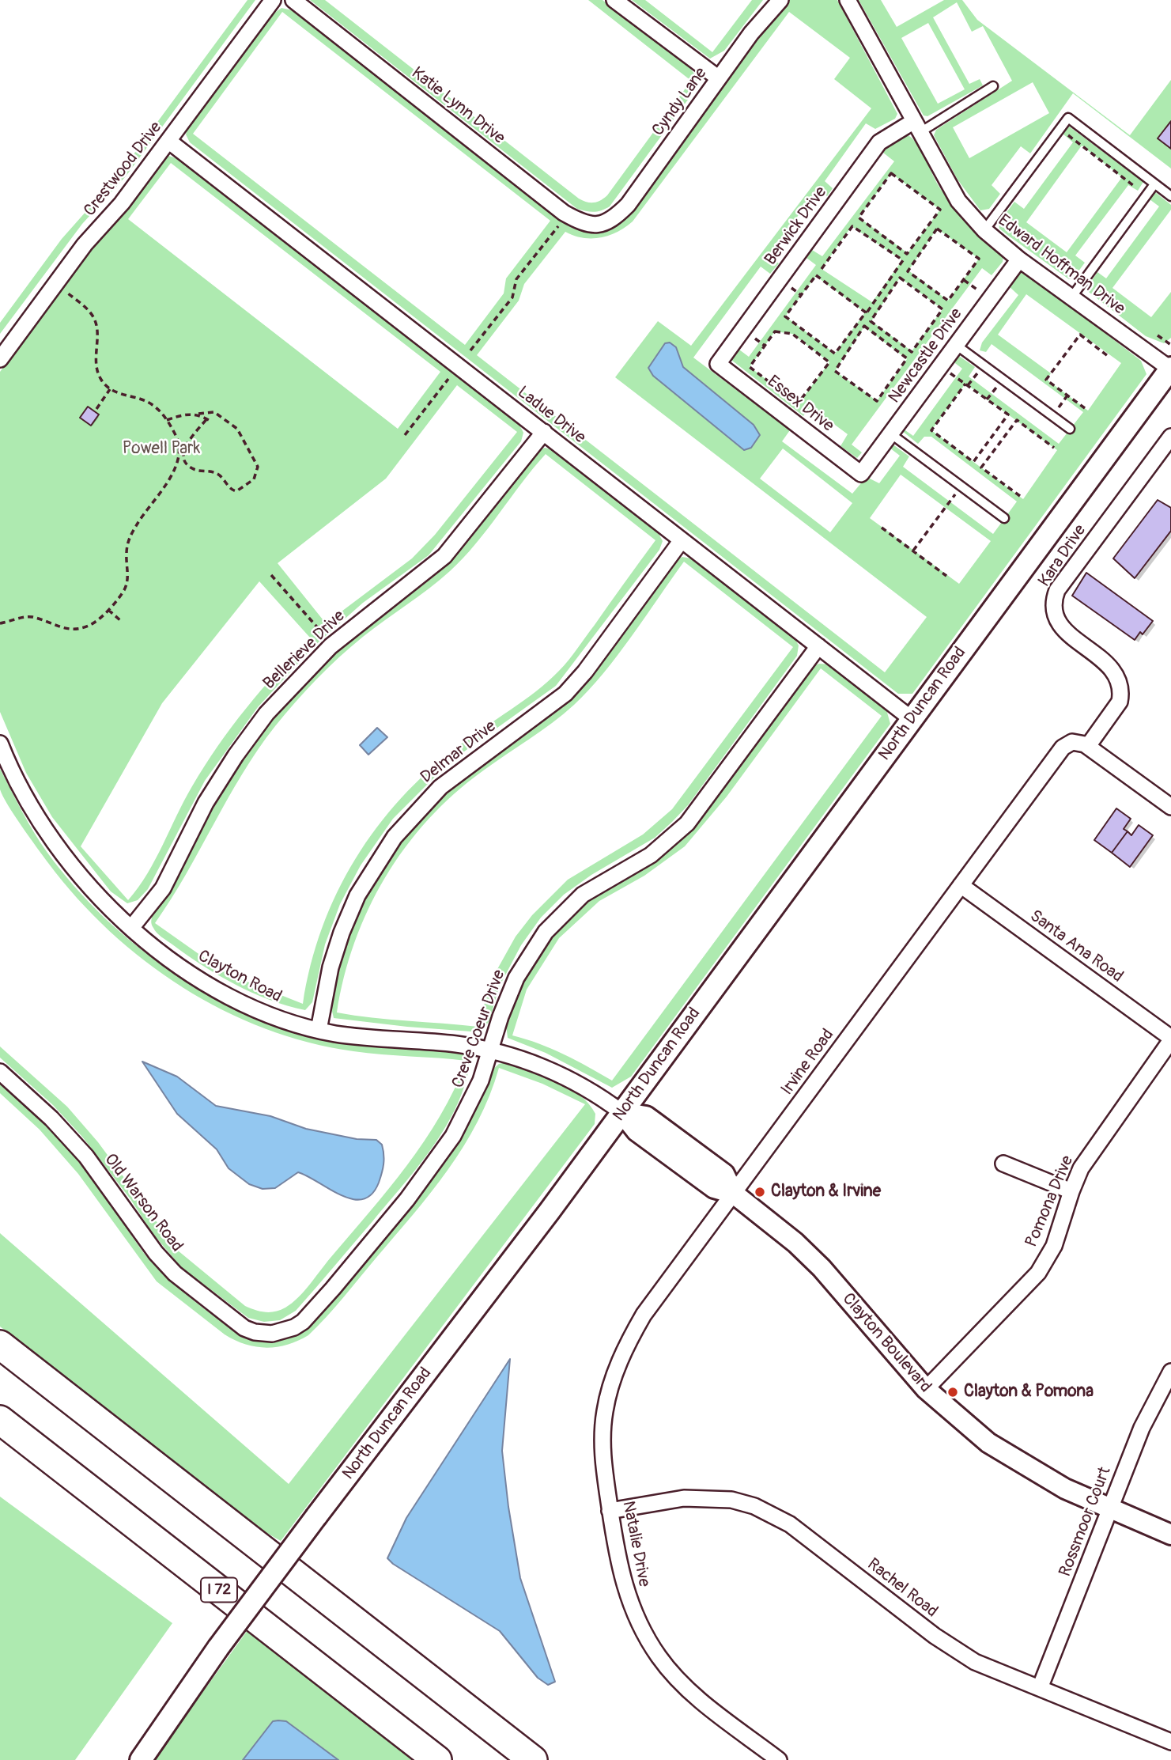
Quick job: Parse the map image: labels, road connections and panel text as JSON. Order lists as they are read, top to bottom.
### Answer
{
  "streets": {
    "highway": ["I 72"],
    "main road": ["North Duncan Road"],
    "street": [
      "Cyndy Lane",
      "Katie Lynn Drive",
      "Crestwood Drive",
      "Berwick Drive",
      "Edward Hoffman Drive",
      "Newcastle Drive",
      "Essex Drive",
      "Ladue Drive",
      "Kara Drive",
      "Bellerieve Drive",
      "Delmar Drive",
      "Santa Ana Road",
      "Clayton Road",
      "Creve Coeur Drive",
      "Irvine Road",
      "Pomona Drive",
      "Old Warson Road",
      "Clayton Boulevard",
      "Rossmoor Court",
      "Natalie Drive",
      "Rachel Road"
    ]
  },
  "crossings": [
    ["Cyndy Lane", "Katie Lynn Drive"],
    ["Crestwood Drive", "Ladue Drive"],
    ["Berwick Drive", "Edward Hoffman Drive"],
    ["Berwick Drive", "Essex Drive"],
    ["Edward Hoffman Drive", "Newcastle Drive"],
    ["Edward Hoffman Drive", "North Duncan Road"],
    ["Newcastle Drive", "Essex Drive"],
    ["Ladue Drive", "Bellerieve Drive"],
    ["Ladue Drive", "North Duncan Road"],
    ["Ladue Drive", "Delmar Drive"],
    ["Ladue Drive", "Creve Coeur Drive"],
    ["Kara Drive", "Irvine Road"],
    ["Bellerieve Drive", "Clayton Road"],
    ["North Duncan Road", "Clayton Road"],
    ["North Duncan Road", "Clayton Boulevard"],
    ["Delmar Drive", "Clayton Road"],
    ["Santa Ana Road", "Irvine Road"],
    ["Santa Ana Road", "Pomona Drive"],
    ["Clayton Road", "Creve Coeur Drive"],
    ["Clayton Road", "Clayton Boulevard"],
    ["Creve Coeur Drive", "Old Warson Road"],
    ["Irvine Road", "Clayton Boulevard"],
    ["Irvine Road", "Natalie Drive"],
    ["Pomona Drive", "Clayton Boulevard"],
    ["Clayton Boulevard", "Rossmoor Court"],
    ["Rossmoor Court", "Rachel Road"],
    ["Natalie Drive", "Rachel Road"]
  ],
  "parks": ["Powell Park"],
  "places": ["Clayton & Irvine", "Clayton & Pomona"]
}
